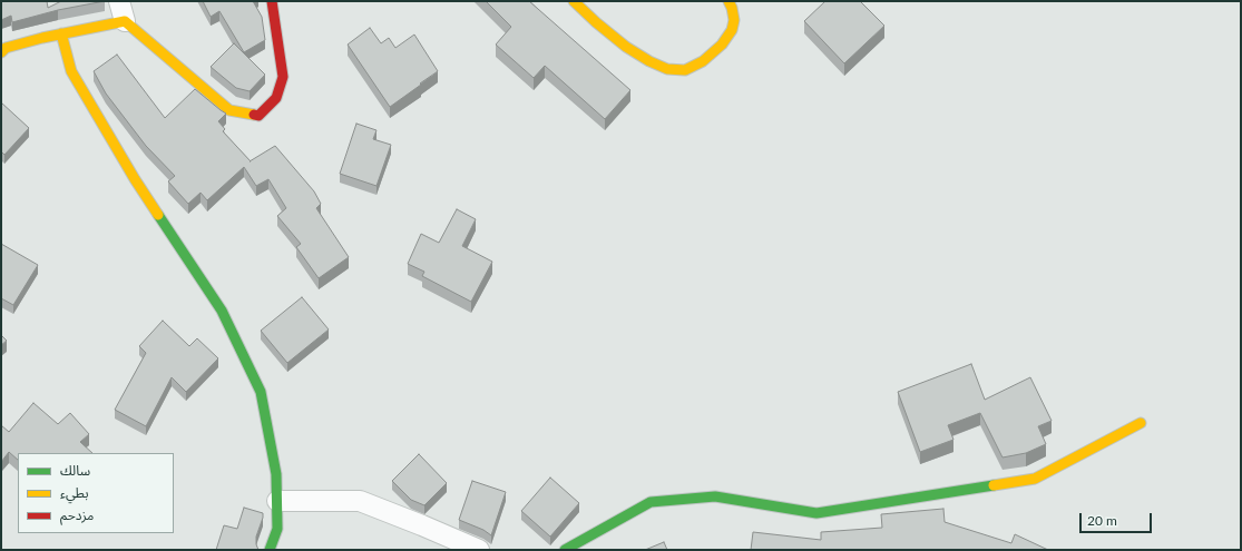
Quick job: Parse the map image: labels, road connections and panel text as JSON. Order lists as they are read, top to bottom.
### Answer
{
  "legend": ["سالك", "بطيء", "مزدحم"],
  "scale_bar": "20 m"
}
